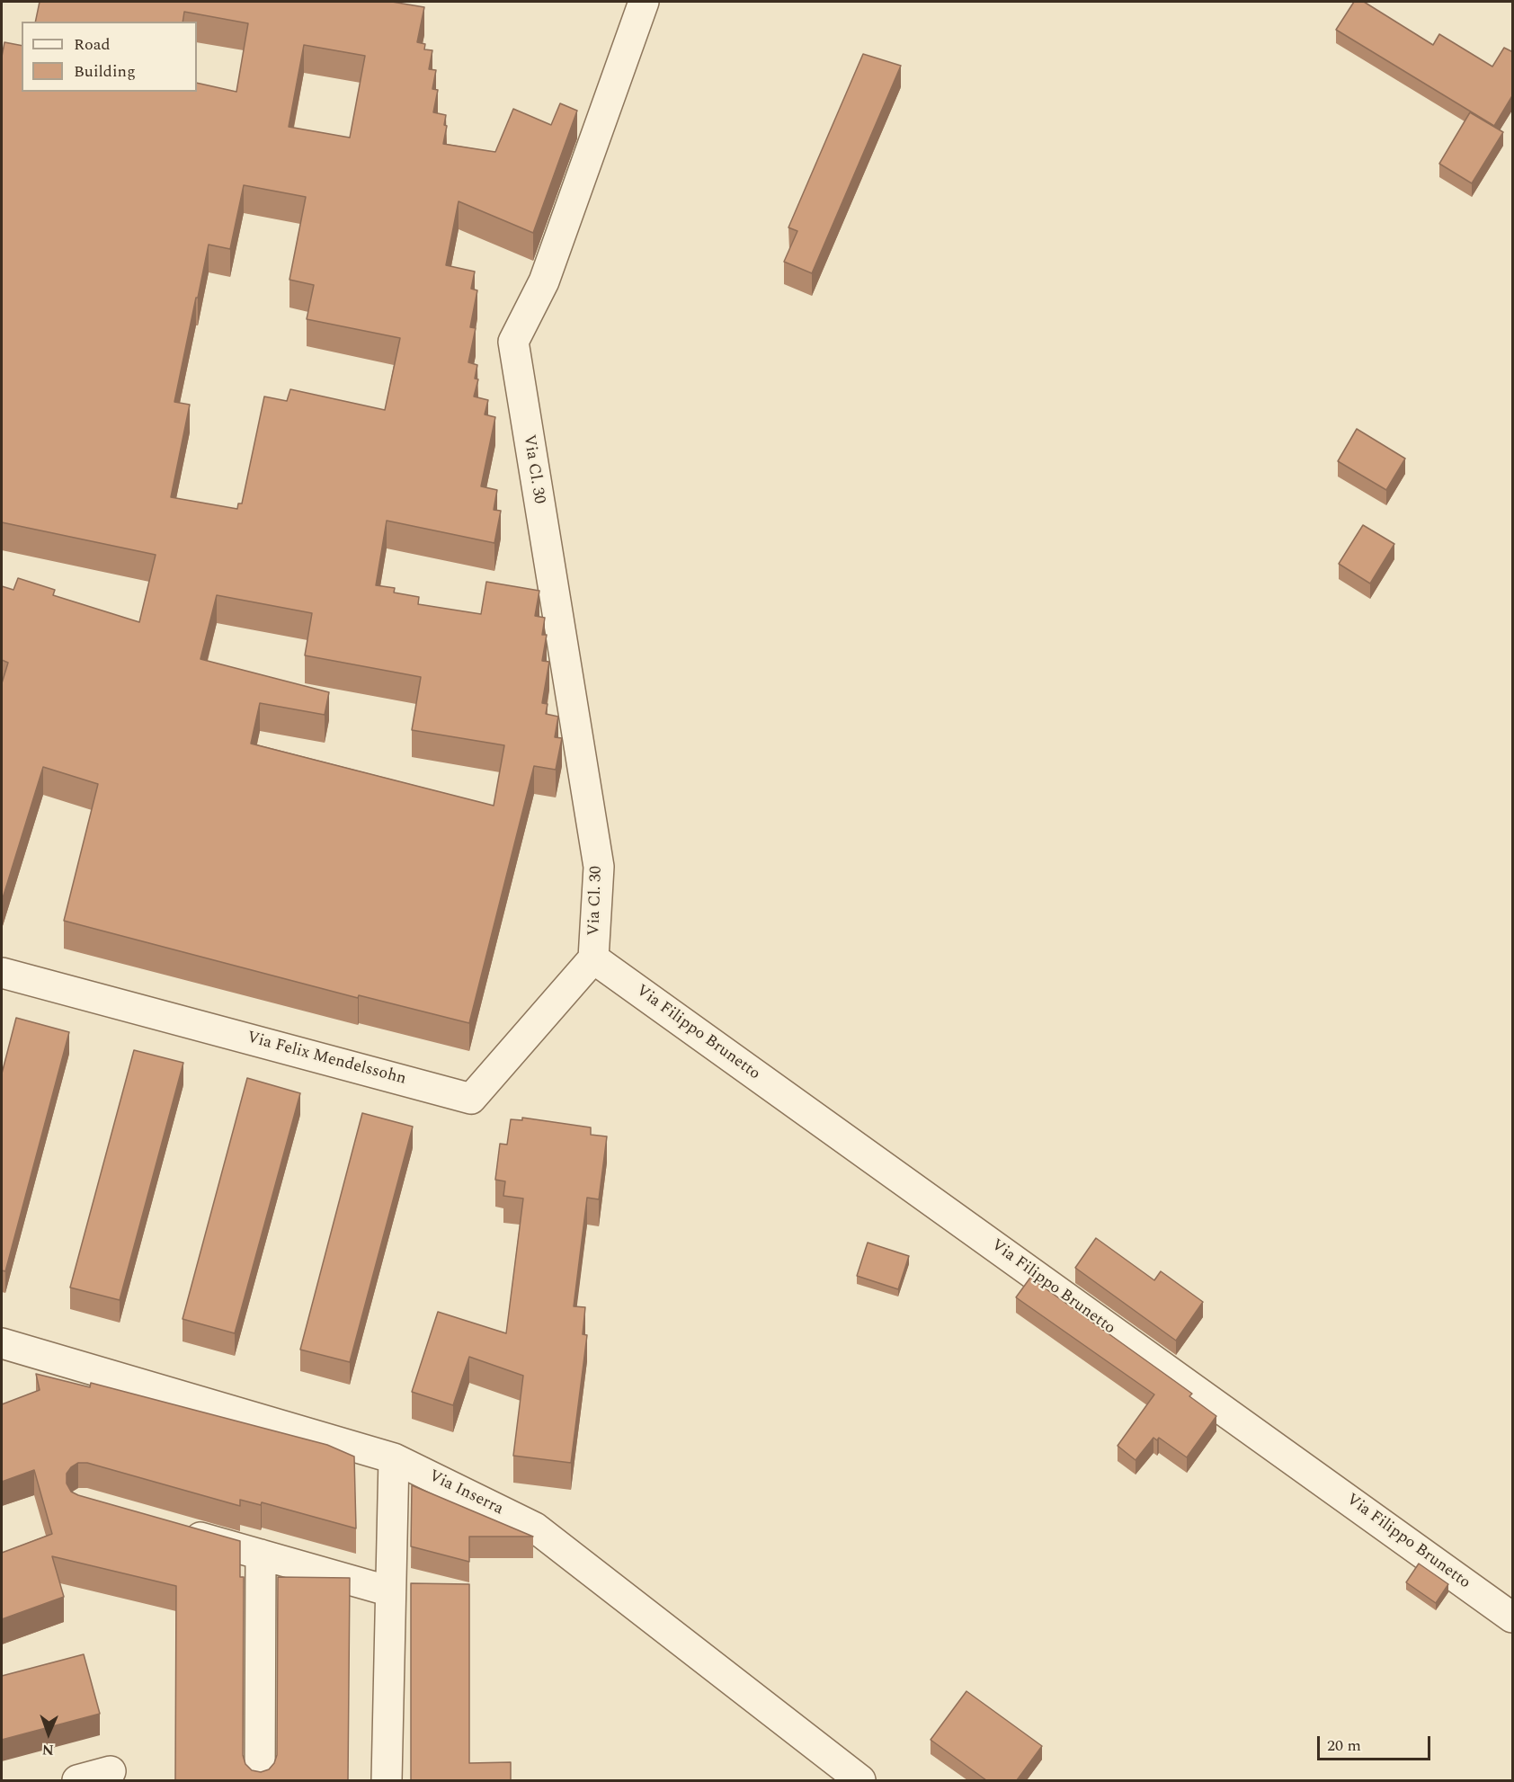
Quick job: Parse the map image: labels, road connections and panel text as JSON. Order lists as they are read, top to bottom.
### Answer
{
  "streets": {
    "street": [
      "Via Cl. 30",
      "Via Filippo Brunetto",
      "Via Felix Mendelssohn",
      "Via Inserra"
    ]
  },
  "crossings": [
    ["Via Cl. 30", "Via Filippo Brunetto"],
    ["Via Cl. 30", "Via Felix Mendelssohn"],
    ["Via Filippo Brunetto", "Via Felix Mendelssohn"]
  ],
  "legend": ["Road", "Building"],
  "scale_bar": "20 m",
  "north": "bottom"
}
